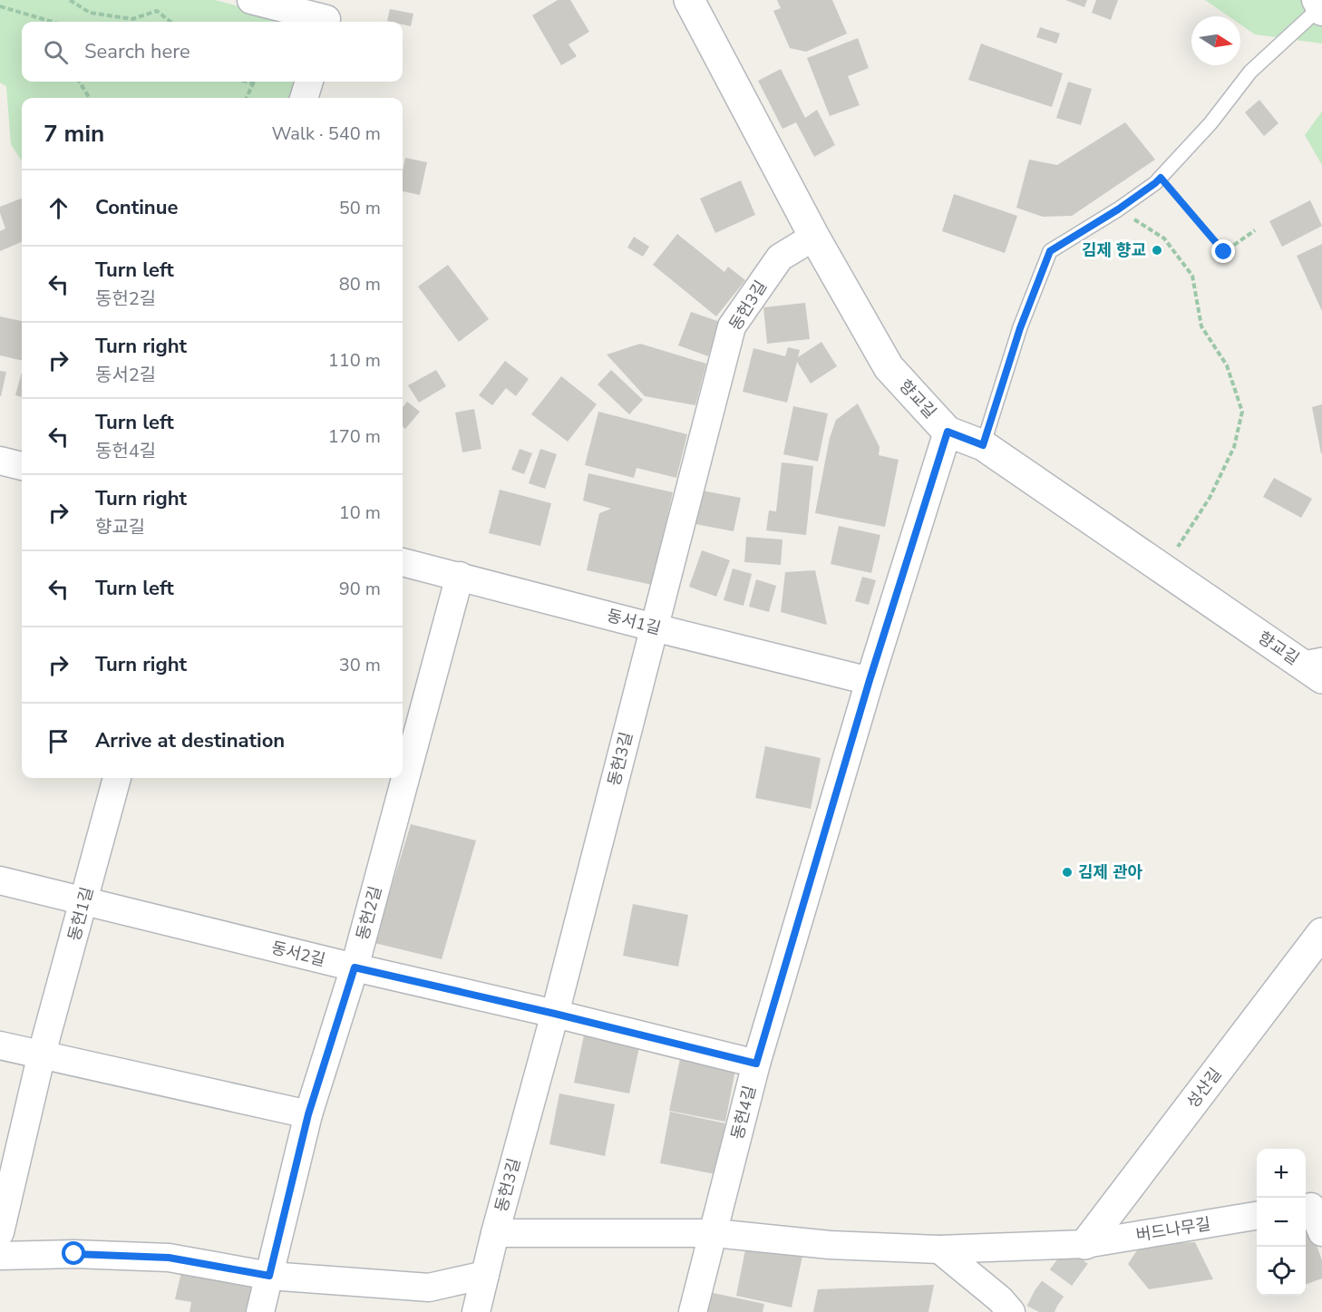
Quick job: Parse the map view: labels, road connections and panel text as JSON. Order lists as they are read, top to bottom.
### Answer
{
  "streets": {
    "street": [
      "동헌3길",
      "향교길",
      "동서1길",
      "동헌2길",
      "동헌1길",
      "동서2길",
      "성산길",
      "동헌4길",
      "버드나무길"
    ]
  },
  "crossings": [
    ["동헌3길", "향교길"],
    ["동헌3길", "동서1길"],
    ["동헌3길", "동서2길"],
    ["향교길", "동헌4길"],
    ["동서1길", "동헌2길"],
    ["동서1길", "동헌4길"],
    ["동헌2길", "동서2길"],
    ["동헌1길", "동서2길"],
    ["동서2길", "동헌4길"],
    ["성산길", "버드나무길"]
  ],
  "places": ["김제 향교", "김제 관아"],
  "north": "right",
  "page": {
    "search": "Search here",
    "heading": ["7 min", "Walk · 540 m"],
    "list": [
      ["Continue", "50 m"],
      ["Turn left", "동헌2길", "80 m"],
      ["Turn right", "동서2길", "110 m"],
      ["Turn left", "동헌4길", "170 m"],
      ["Turn right", "향교길", "10 m"],
      ["Turn left", "90 m"],
      ["Turn right", "30 m"],
      "Arrive at destination"
    ],
    "map_buttons": ["+", "−"]
  }
}
